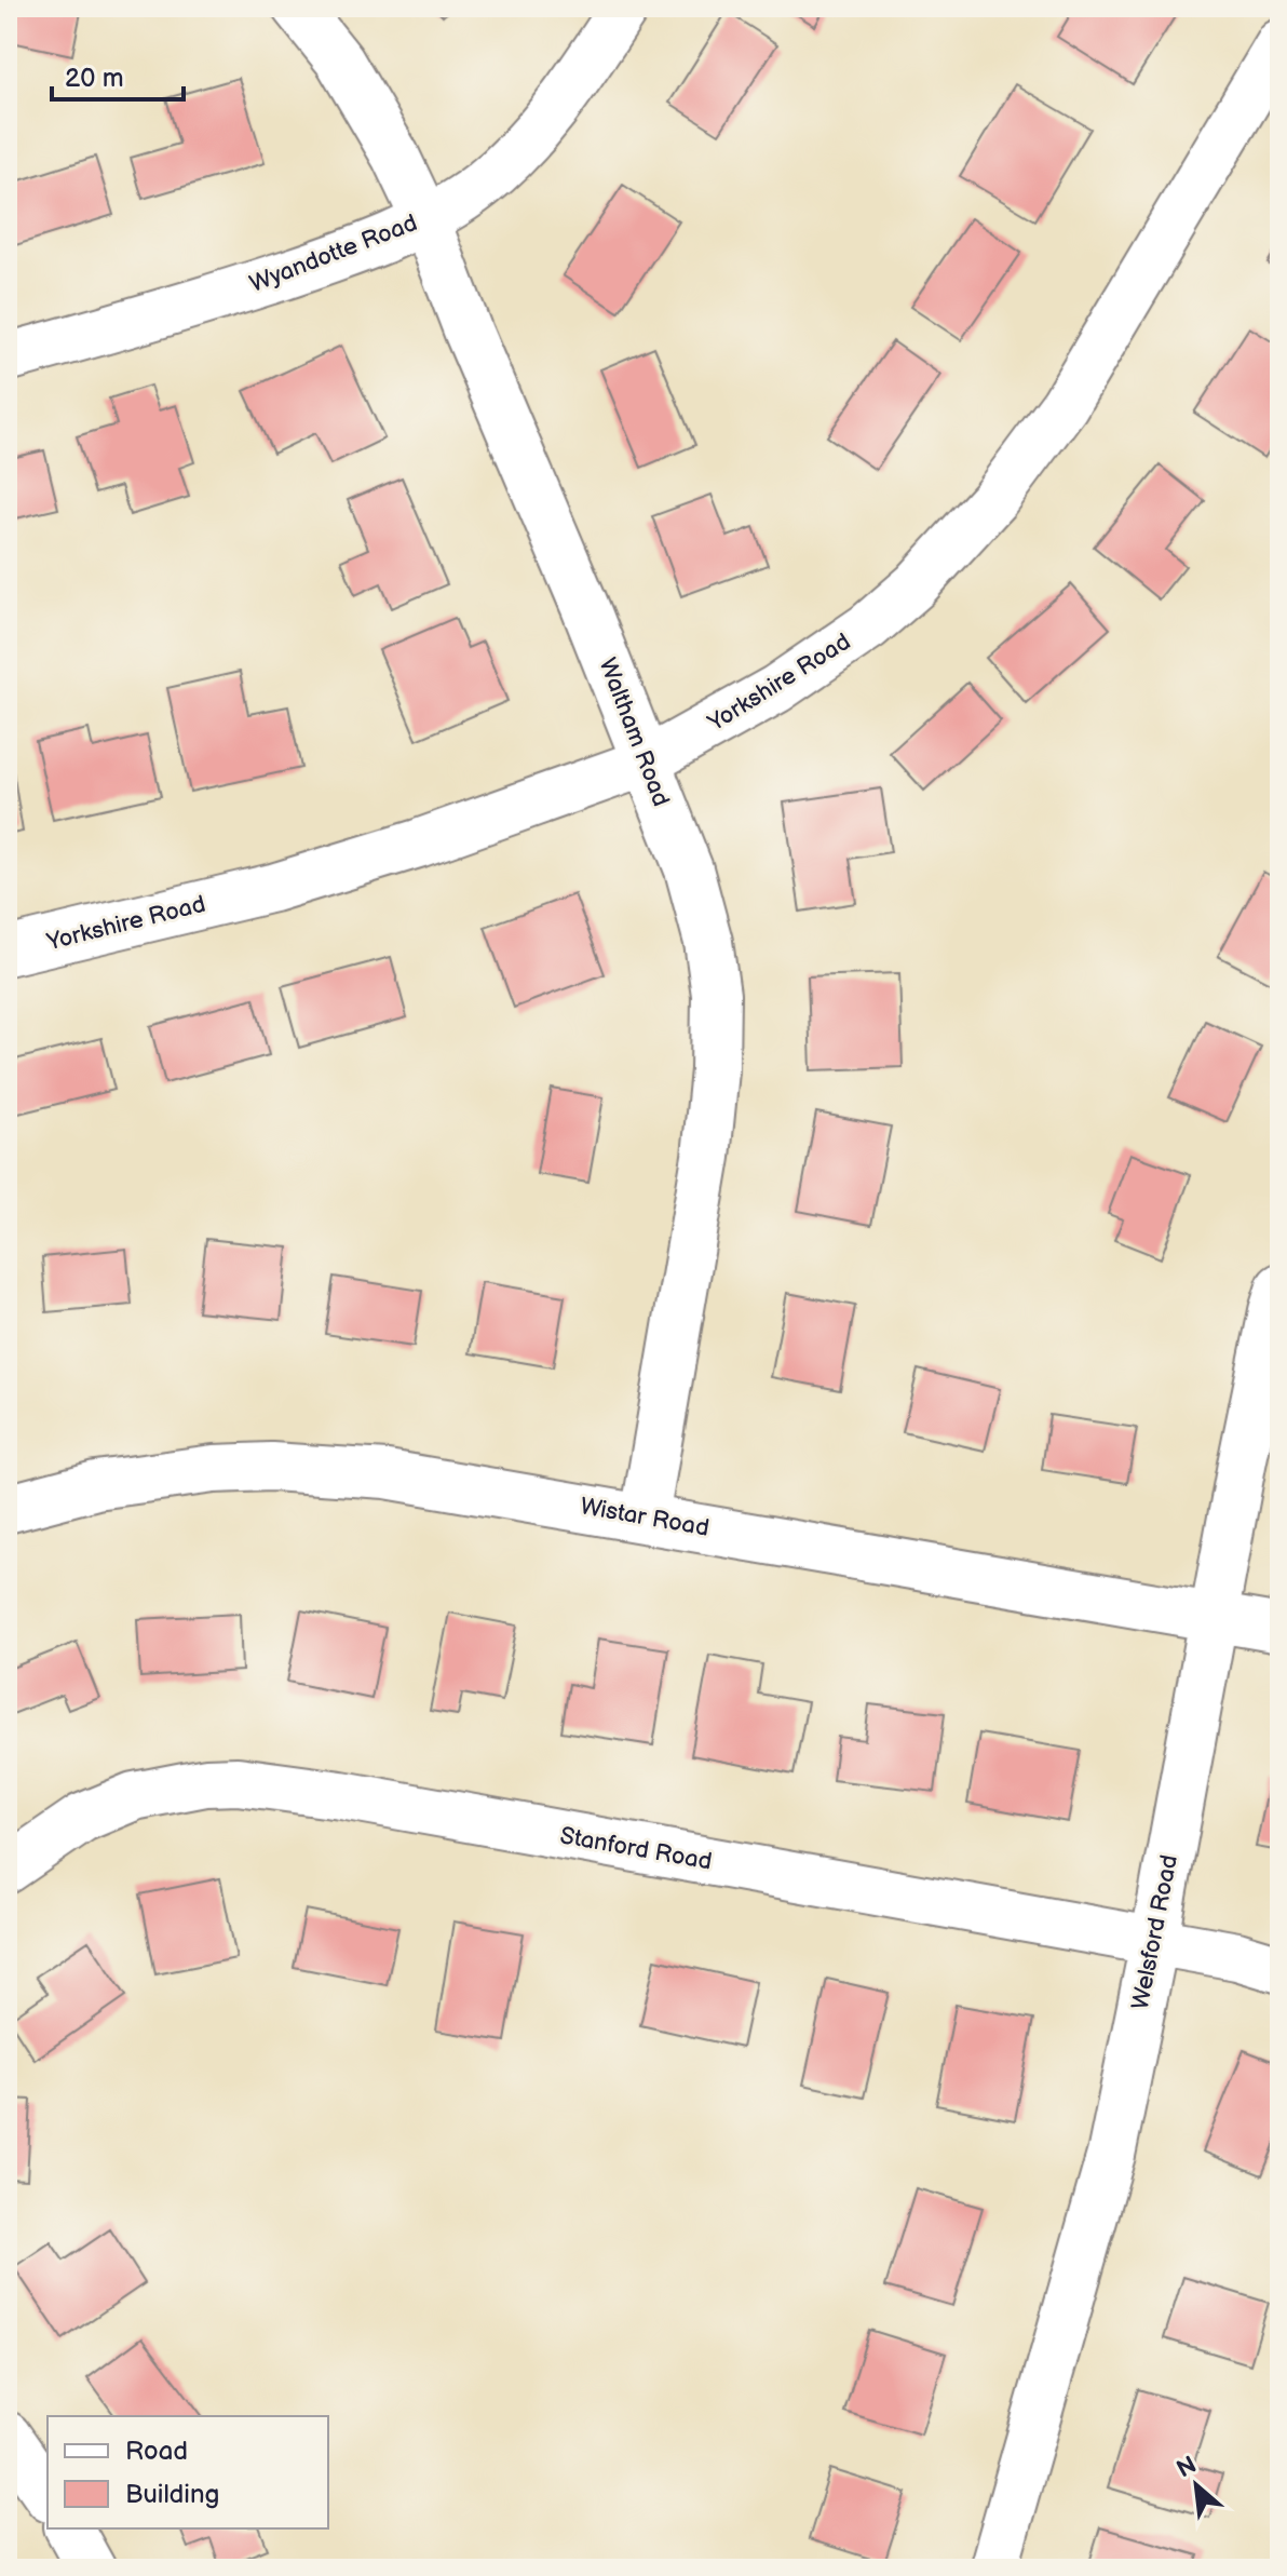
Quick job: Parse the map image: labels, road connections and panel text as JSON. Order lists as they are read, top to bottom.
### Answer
{
  "streets": {
    "street": [
      "Wyandotte Road",
      "Yorkshire Road",
      "Waltham Road",
      "Wistar Road",
      "Stanford Road",
      "Welsford Road"
    ]
  },
  "crossings": [
    ["Wyandotte Road", "Waltham Road"],
    ["Yorkshire Road", "Waltham Road"],
    ["Waltham Road", "Wistar Road"],
    ["Wistar Road", "Welsford Road"],
    ["Stanford Road", "Welsford Road"]
  ],
  "legend": ["Road", "Building"],
  "scale_bar": "20 m",
  "north": "top left"
}
